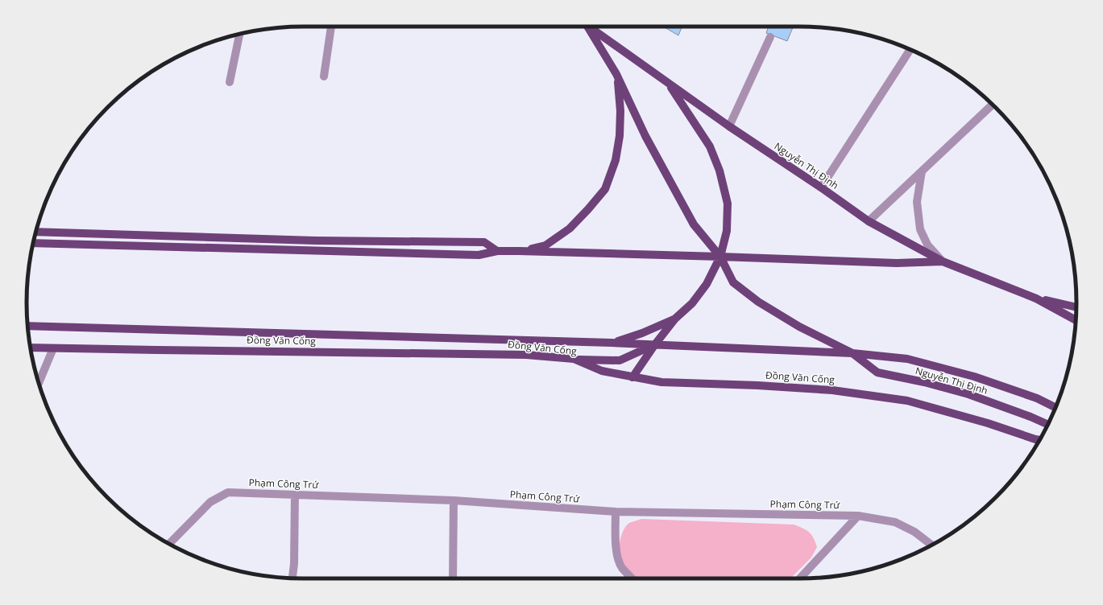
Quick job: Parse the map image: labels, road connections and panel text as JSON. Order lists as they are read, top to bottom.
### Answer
{
  "streets": {
    "main road": ["Nguyễn Thị Định", "Đồng Văn Cống"],
    "street": ["Phạm Công Trứ"]
  },
  "crossings": [
    ["Nguyễn Thị Định", "Đồng Văn Cống"]
  ]
}
